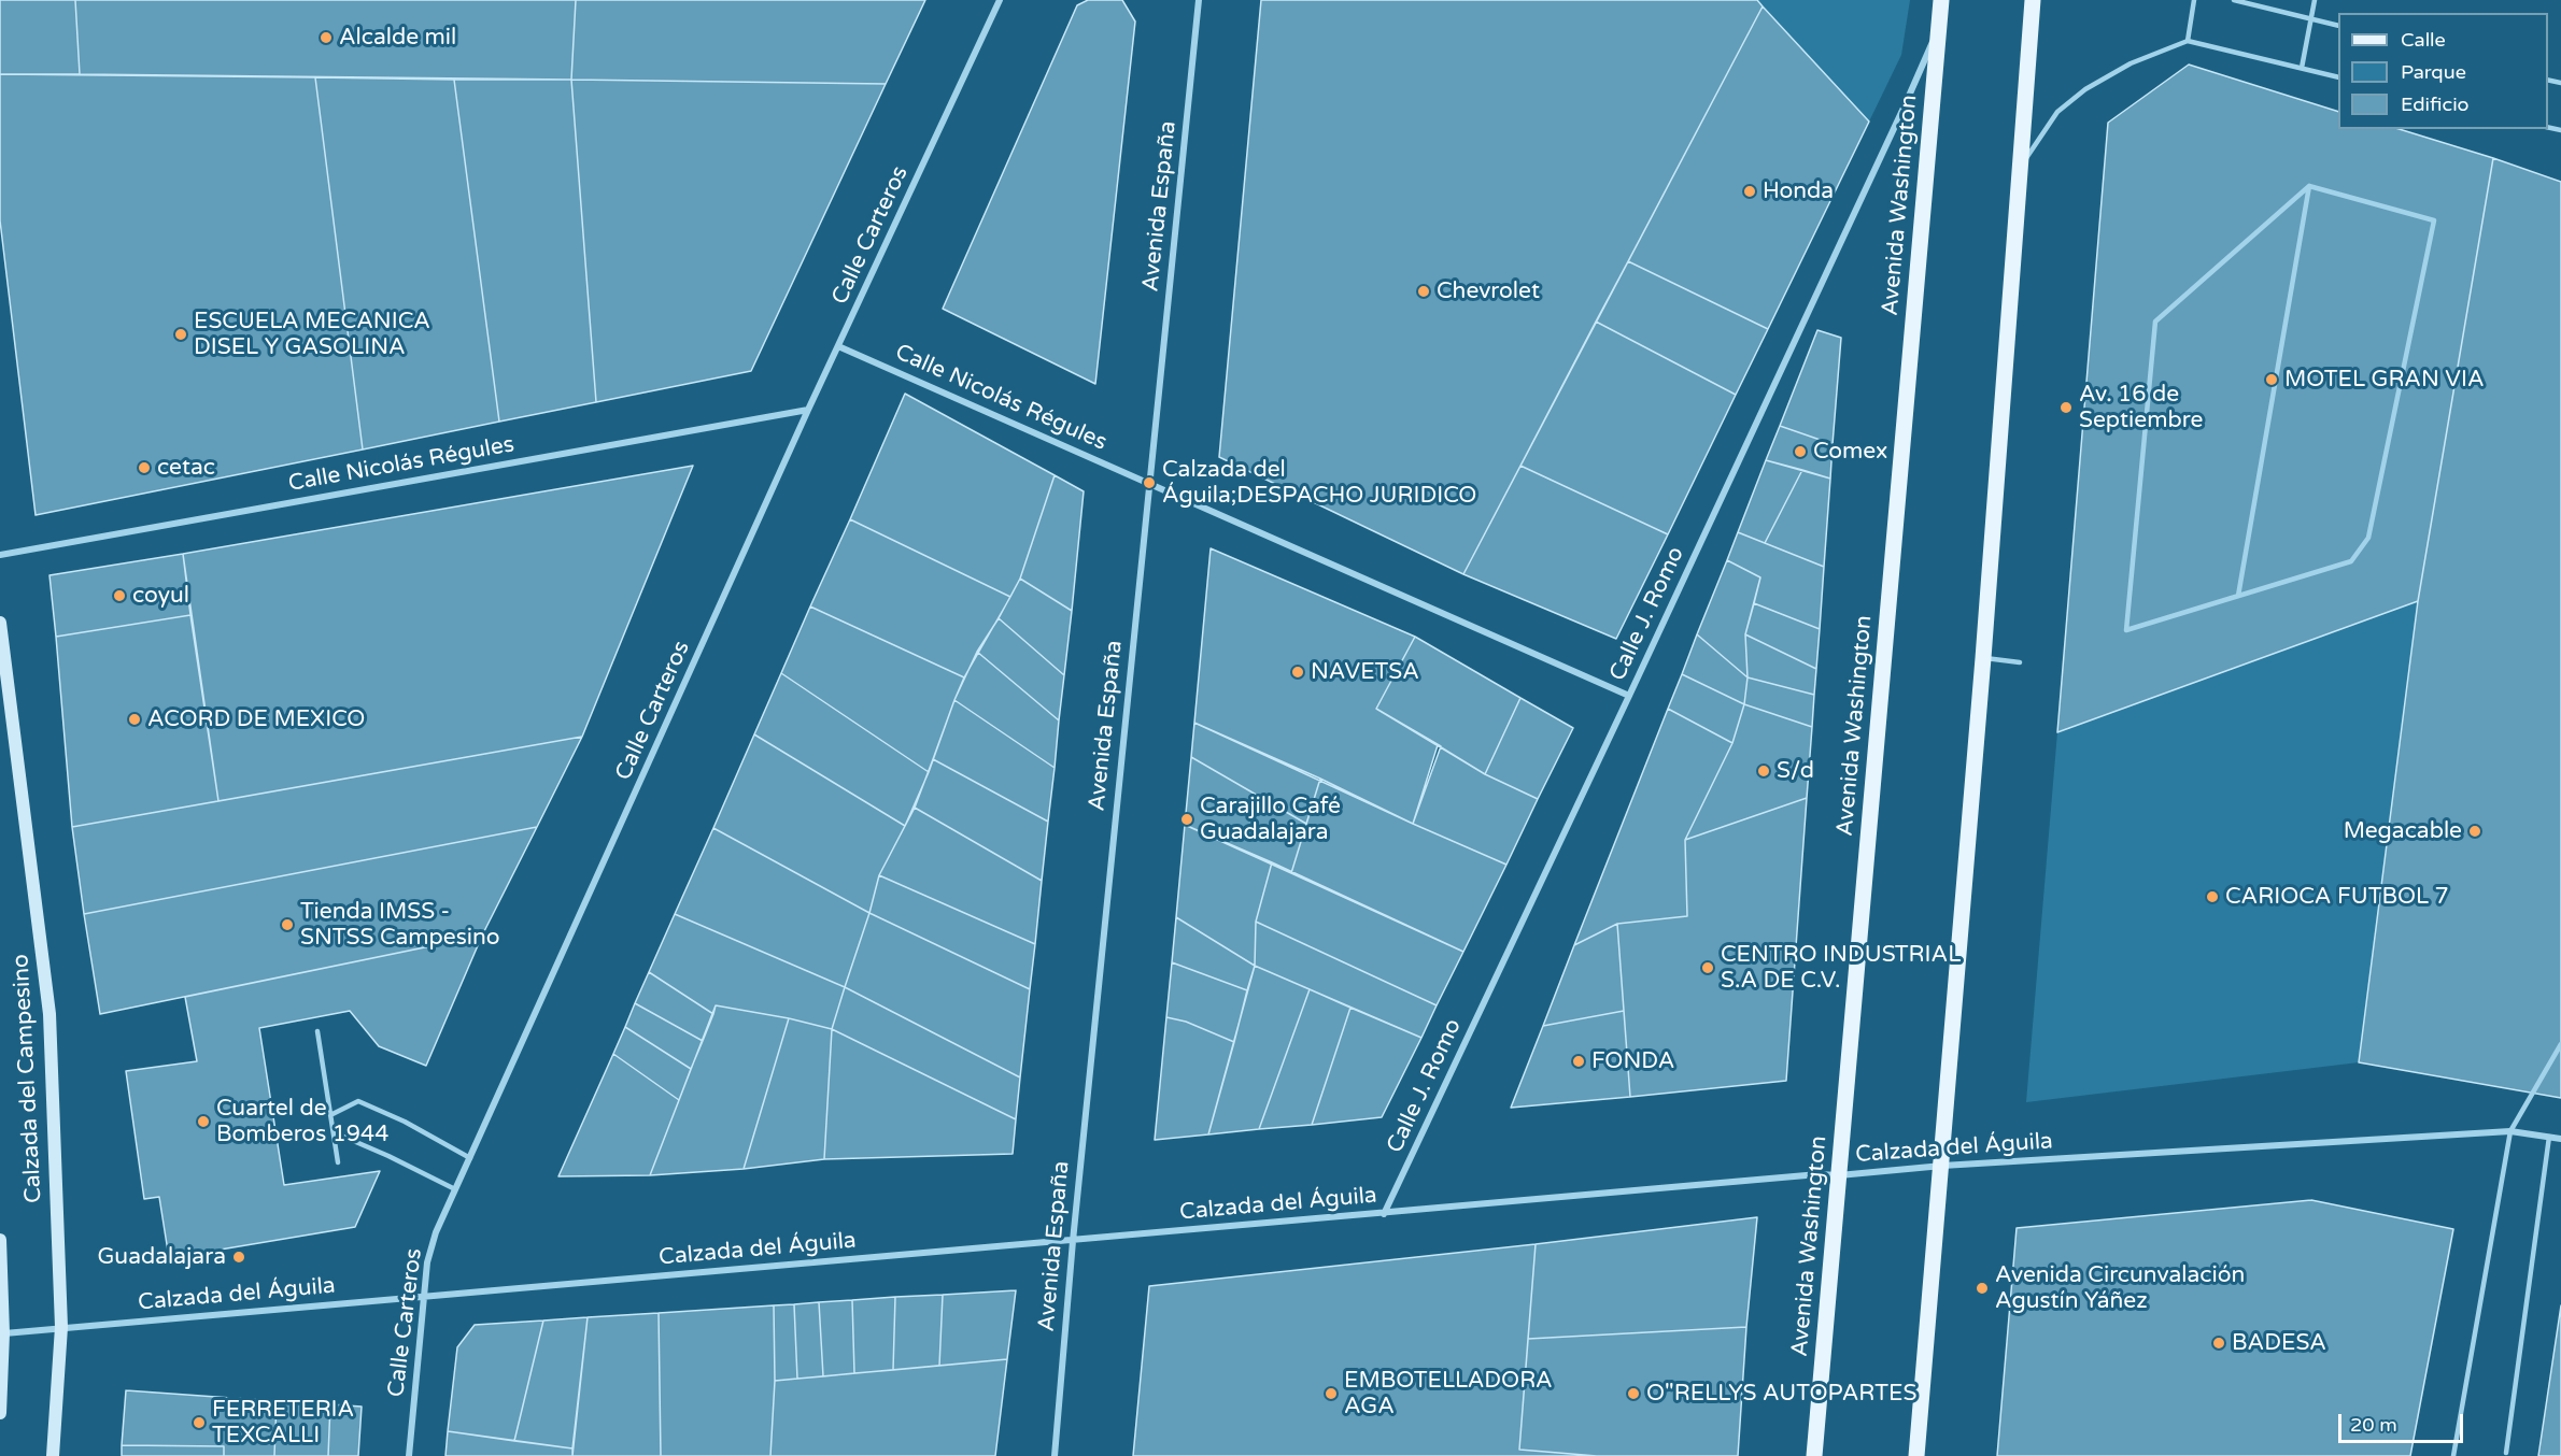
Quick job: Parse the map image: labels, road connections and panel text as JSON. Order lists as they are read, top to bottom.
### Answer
{
  "streets": {
    "main road": ["Avenida Washington"],
    "street": [
      "Avenida España",
      "Calle Carteros",
      "Calle Nicolás Régules",
      "Calle J. Romo",
      "Calzada del Campesino",
      "Calzada del Águila"
    ]
  },
  "crossings": [
    ["Avenida Washington", "Calle J. Romo"],
    ["Avenida Washington", "Calzada del Águila"],
    ["Avenida España", "Calle Nicolás Régules"],
    ["Avenida España", "Calzada del Águila"],
    ["Calle Carteros", "Calle Nicolás Régules"],
    ["Calle Carteros", "Calzada del Águila"],
    ["Calle Nicolás Régules", "Calle J. Romo"],
    ["Calle J. Romo", "Calzada del Águila"],
    ["Calzada del Campesino", "Calzada del Águila"]
  ],
  "places": [
    "Alcalde mil",
    "Honda",
    "Chevrolet",
    "ESCUELA MECANICA DISEL Y GASOLINA",
    "MOTEL GRAN VIA",
    "Av. 16 de Septiembre",
    "Comex",
    "cetac",
    "Calzada del Águila;DESPACHO JURIDICO",
    "coyul",
    "NAVETSA",
    "ACORD DE MEXICO",
    "S/d",
    "Carajillo Café Guadalajara",
    "Megacable",
    "CARIOCA FUTBOL 7",
    "Tienda IMSS - SNTSS Campesino",
    "CENTRO INDUSTRIAL S.A DE C.V.",
    "FONDA",
    "Cuartel de Bomberos 1944",
    "Guadalajara",
    "Avenida Circunvalación Agustín Yáñez",
    "BADESA",
    "EMBOTELLADORA AGA",
    "O\"RELLYS AUTOPARTES",
    "FERRETERIA TEXCALLI"
  ],
  "legend": ["Calle", "Parque", "Edificio"],
  "scale_bar": "20 m"
}
